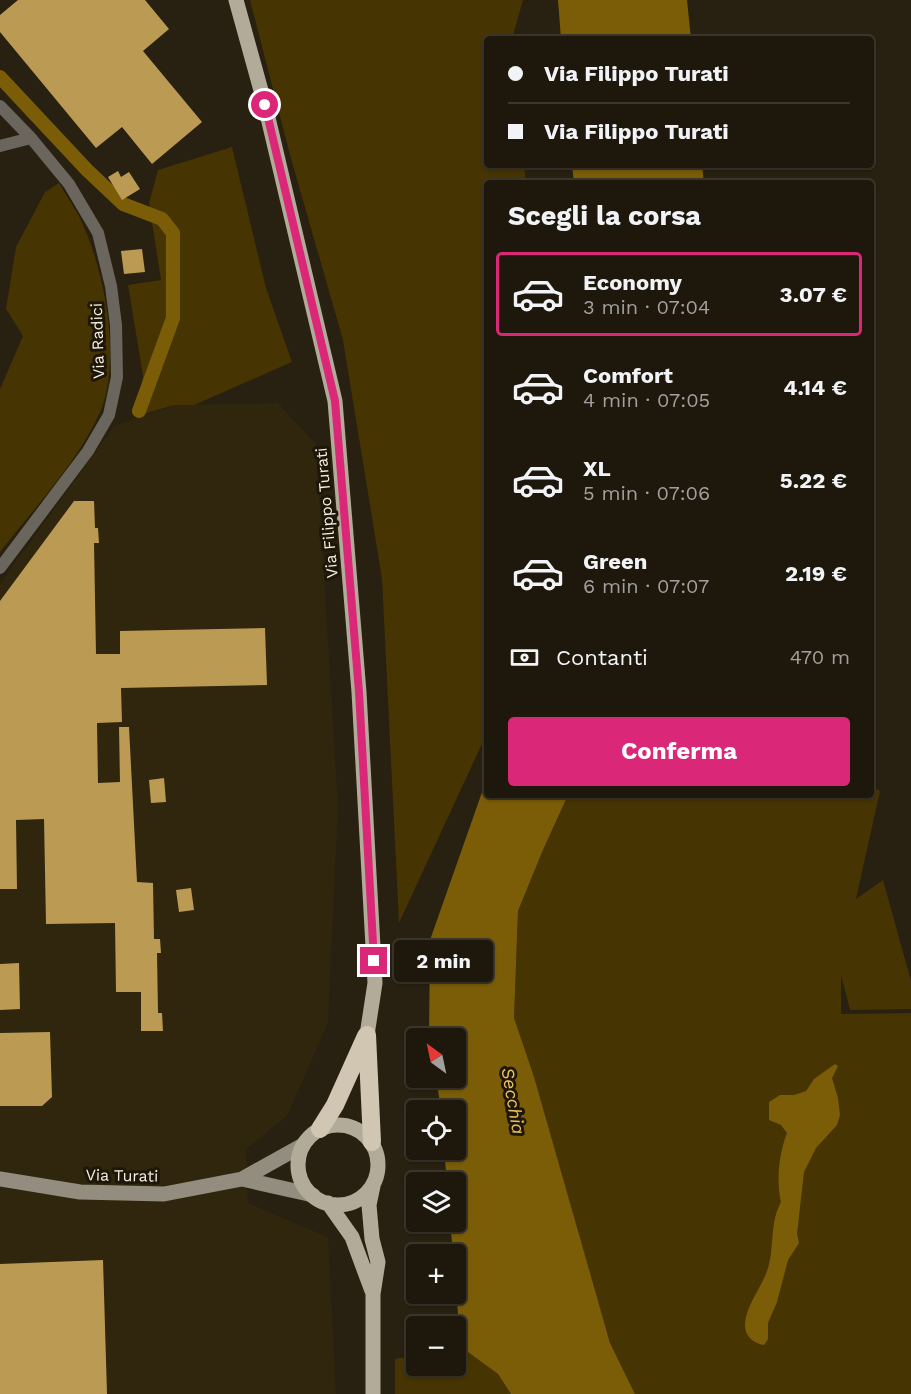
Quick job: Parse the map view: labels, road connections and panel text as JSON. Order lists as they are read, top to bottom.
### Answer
{
  "streets": {
    "main road": ["Via Filippo Turati"],
    "street": ["Via Radici", "Via Turati"]
  },
  "water": ["Secchia"],
  "north": "top left",
  "page": {
    "banner": ["Via Filippo Turati", "Via Filippo Turati"],
    "heading": "Scegli la corsa",
    "list": [
      {
        "name": "Economy",
        "note": "3 min · 07:04",
        "value": "3.07 €"
      },
      {
        "name": "Comfort",
        "note": "4 min · 07:05",
        "value": "4.14 €"
      },
      {
        "name": "XL",
        "note": "5 min · 07:06",
        "value": "5.22 €"
      },
      {
        "name": "Green",
        "note": "6 min · 07:07",
        "value": "2.19 €"
      }
    ],
    "pay": ["Contanti", "470 m"],
    "buttons": "Conferma",
    "bubble": "2 min",
    "map_buttons": ["+", "−"]
  }
}
